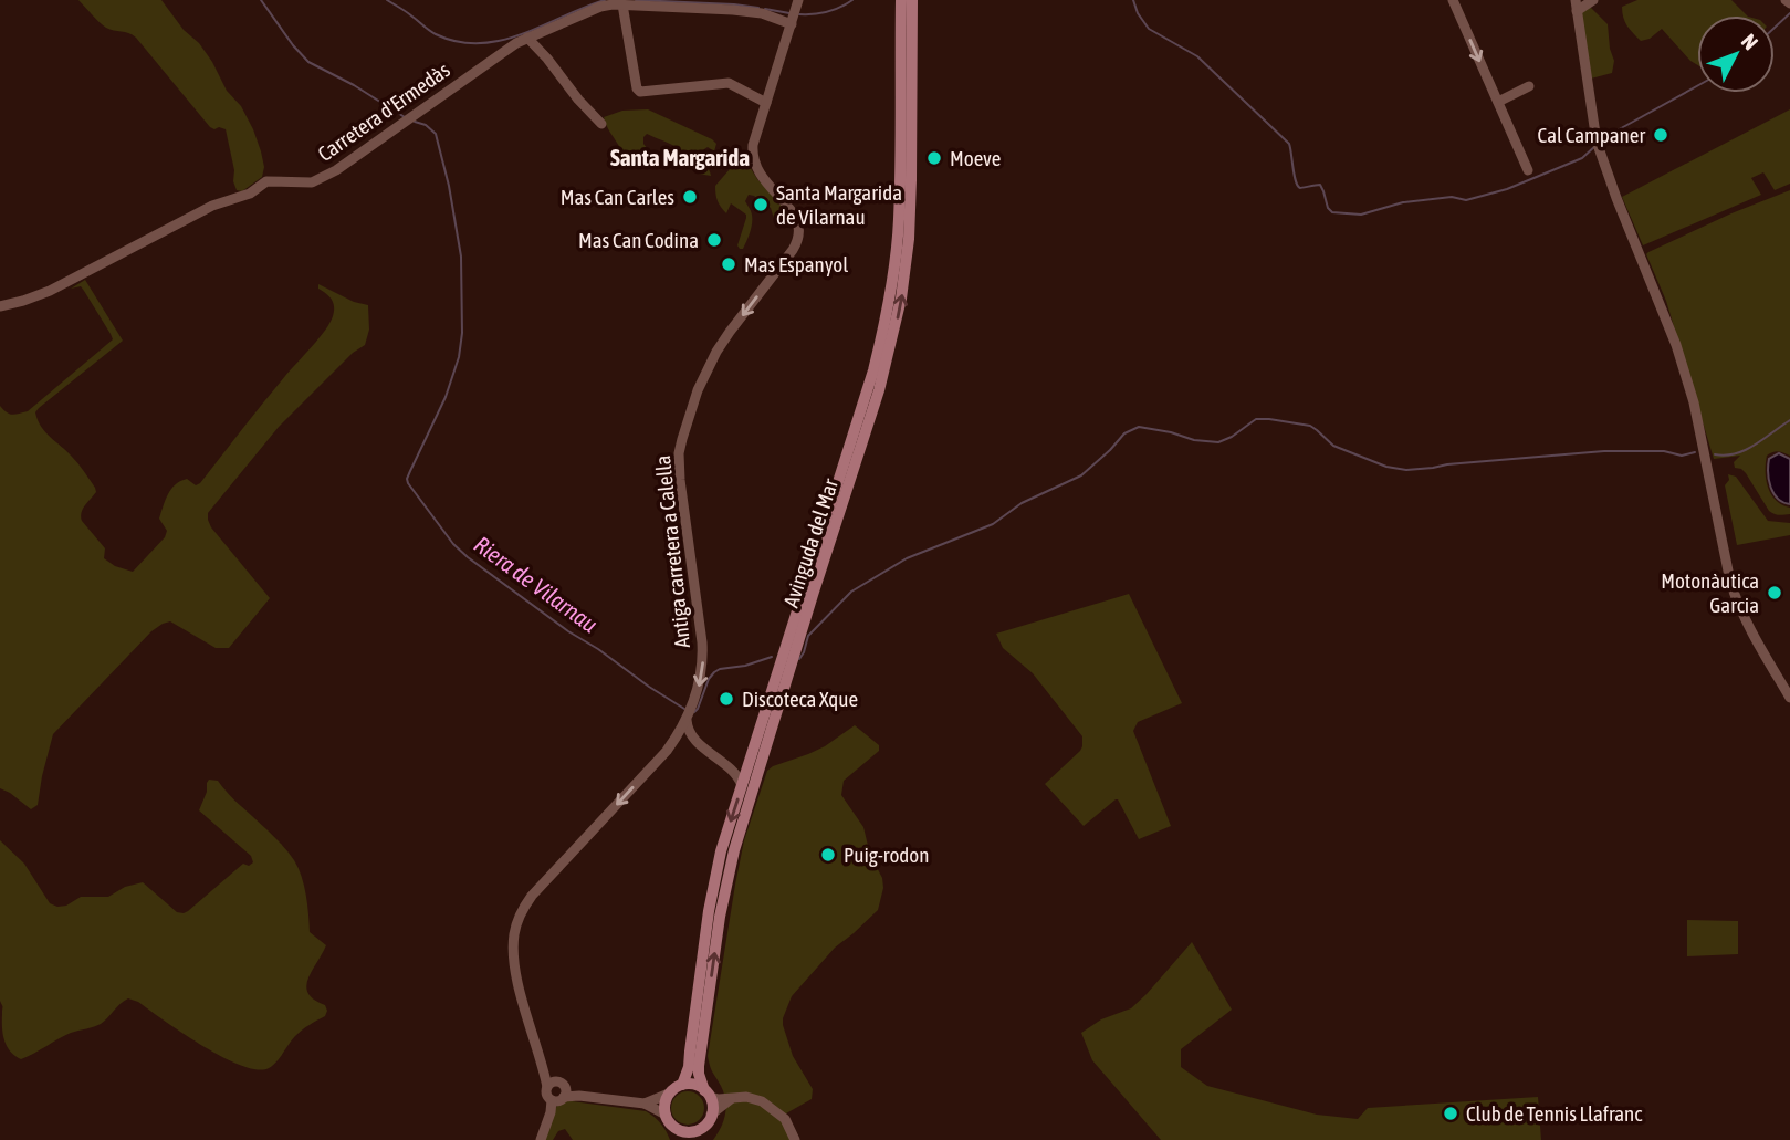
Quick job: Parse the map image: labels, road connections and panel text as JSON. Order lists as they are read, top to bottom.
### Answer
{
  "streets": {
    "main road": ["Avinguda del Mar"],
    "street": ["Carretera d'Ermedàs", "Antiga carretera a Calella"]
  },
  "crossings": [
    ["Carretera d'Ermedàs", "Antiga carretera a Calella"]
  ],
  "one_way": ["Antiga carretera a Calella"],
  "districts": ["Santa Margarida"],
  "water": ["Riera de Vilarnau"],
  "places": [
    "Cal Campaner",
    "Moeve",
    "Mas Can Carles",
    "Santa Margarida de Vilarnau",
    "Mas Can Codina",
    "Mas Espanyol",
    "Motonàutica Garcia",
    "Discoteca Xque",
    "Puig-rodon",
    "Club de Tennis Llafranc"
  ],
  "north": "top right"
}
